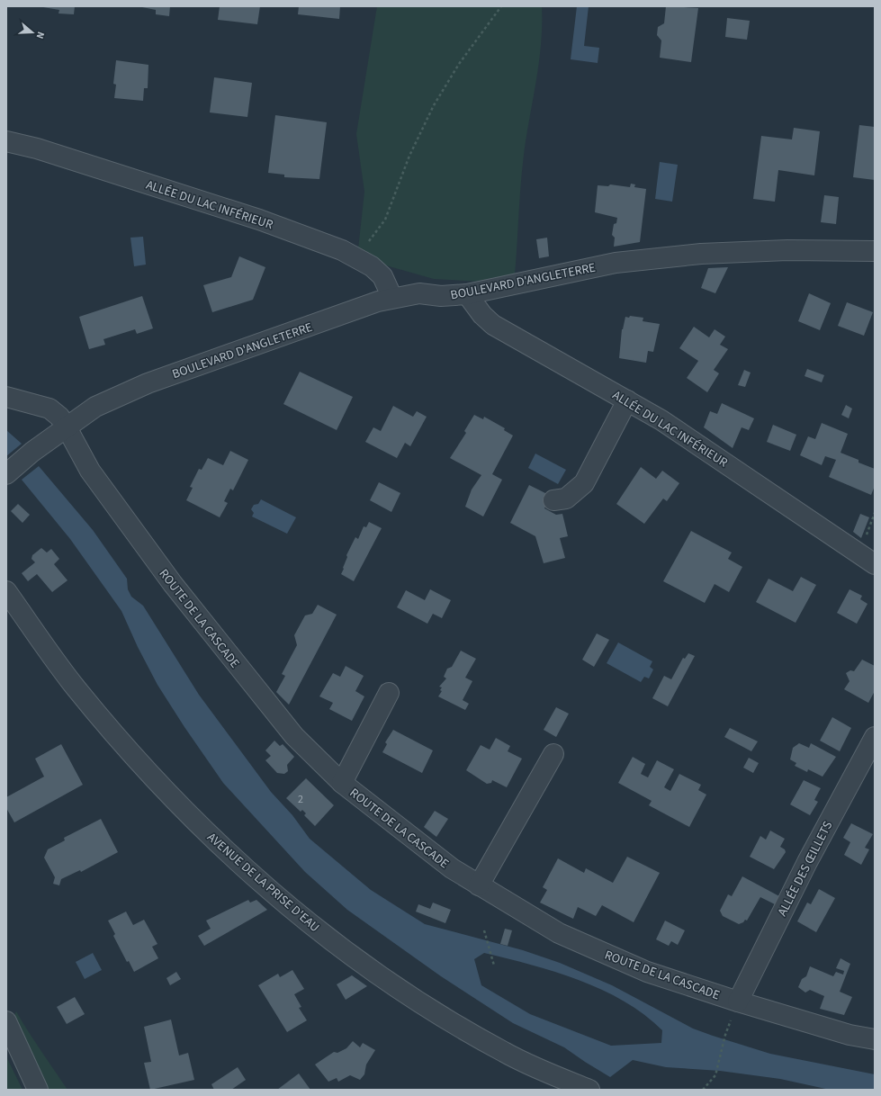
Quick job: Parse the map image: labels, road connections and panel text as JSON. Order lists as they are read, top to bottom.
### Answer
{
  "streets": {
    "street": [
      "ALLÉE DU LAC INFÉRIEUR",
      "BOULEVARD D'ANGLETERRE",
      "ROUTE DE LA CASCADE",
      "ALLÉE DES ŒILLETS",
      "AVENUE DE LA PRISE D'EAU"
    ]
  },
  "crossings": [
    ["ALLÉE DU LAC INFÉRIEUR", "BOULEVARD D'ANGLETERRE"],
    ["BOULEVARD D'ANGLETERRE", "ROUTE DE LA CASCADE"],
    ["ROUTE DE LA CASCADE", "ALLÉE DES ŒILLETS"]
  ],
  "house_numbers": ["2"],
  "north": "right"
}
